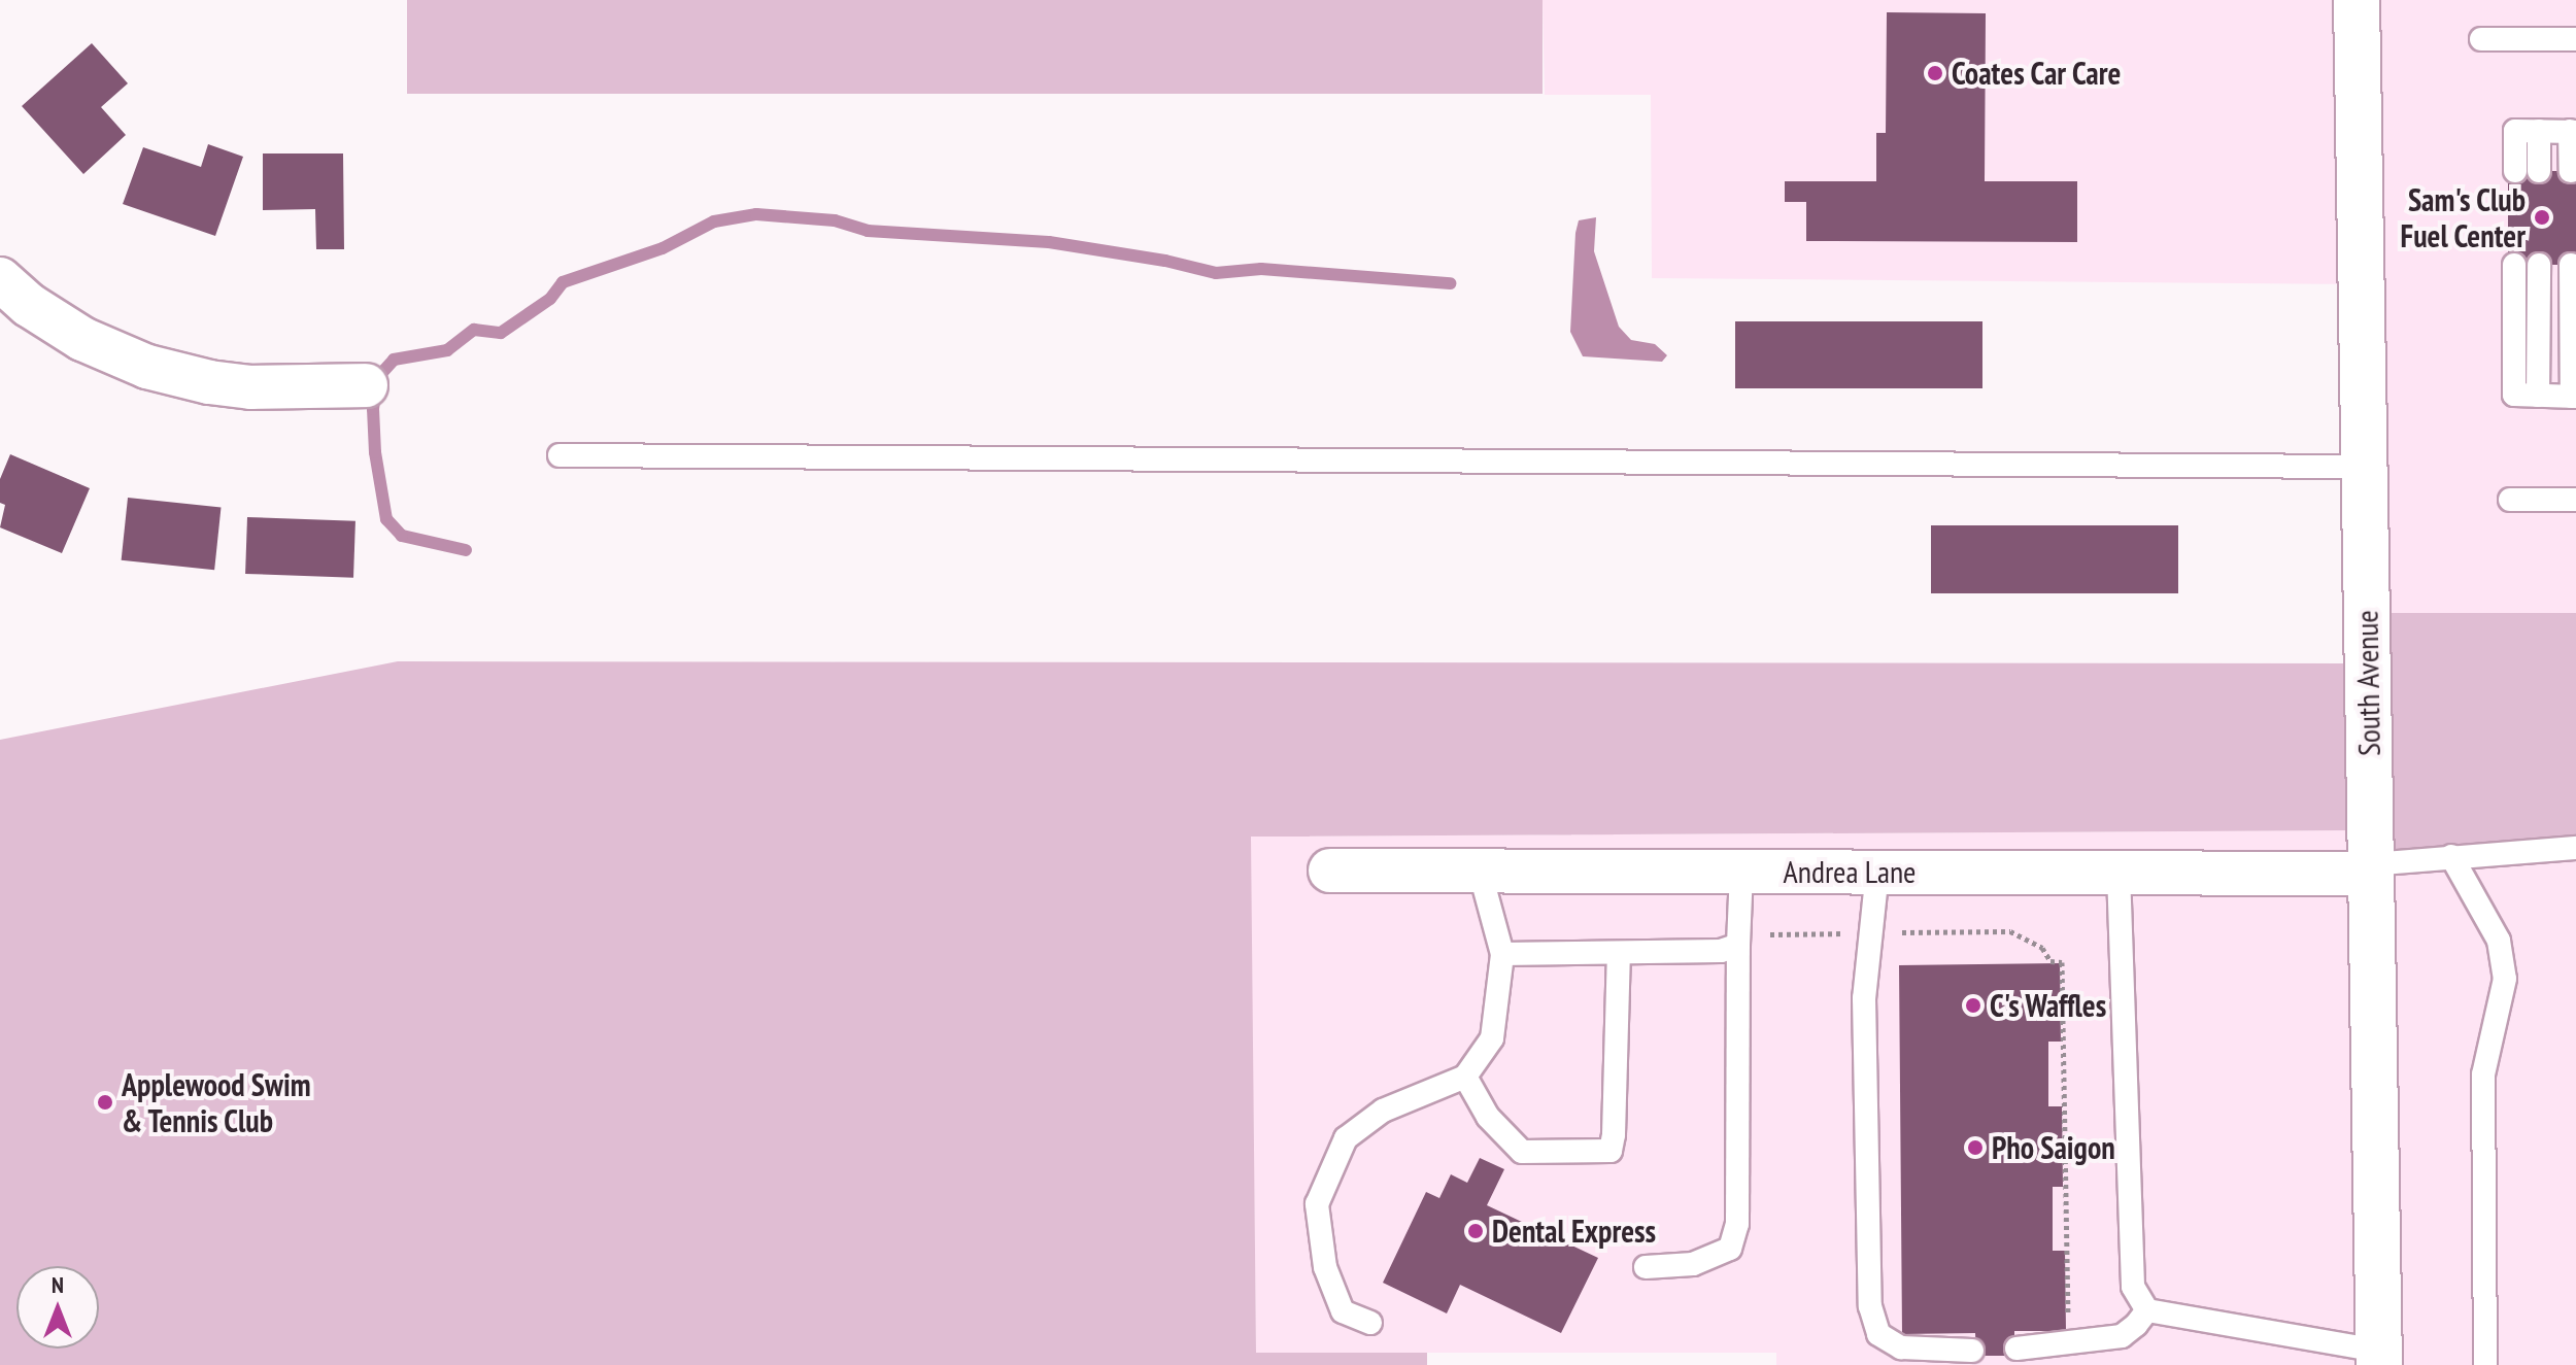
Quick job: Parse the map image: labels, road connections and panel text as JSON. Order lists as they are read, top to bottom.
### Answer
{
  "streets": {
    "main road": ["South Avenue"],
    "street": ["Andrea Lane"]
  },
  "crossings": [
    ["South Avenue", "Andrea Lane"]
  ],
  "places": [
    "Coates Car Care",
    "Sam's Club Fuel Center",
    "C's Waffles",
    "Applewood Swim & Tennis Club",
    "Pho Saigon",
    "Dental Express"
  ],
  "north": "top"
}
